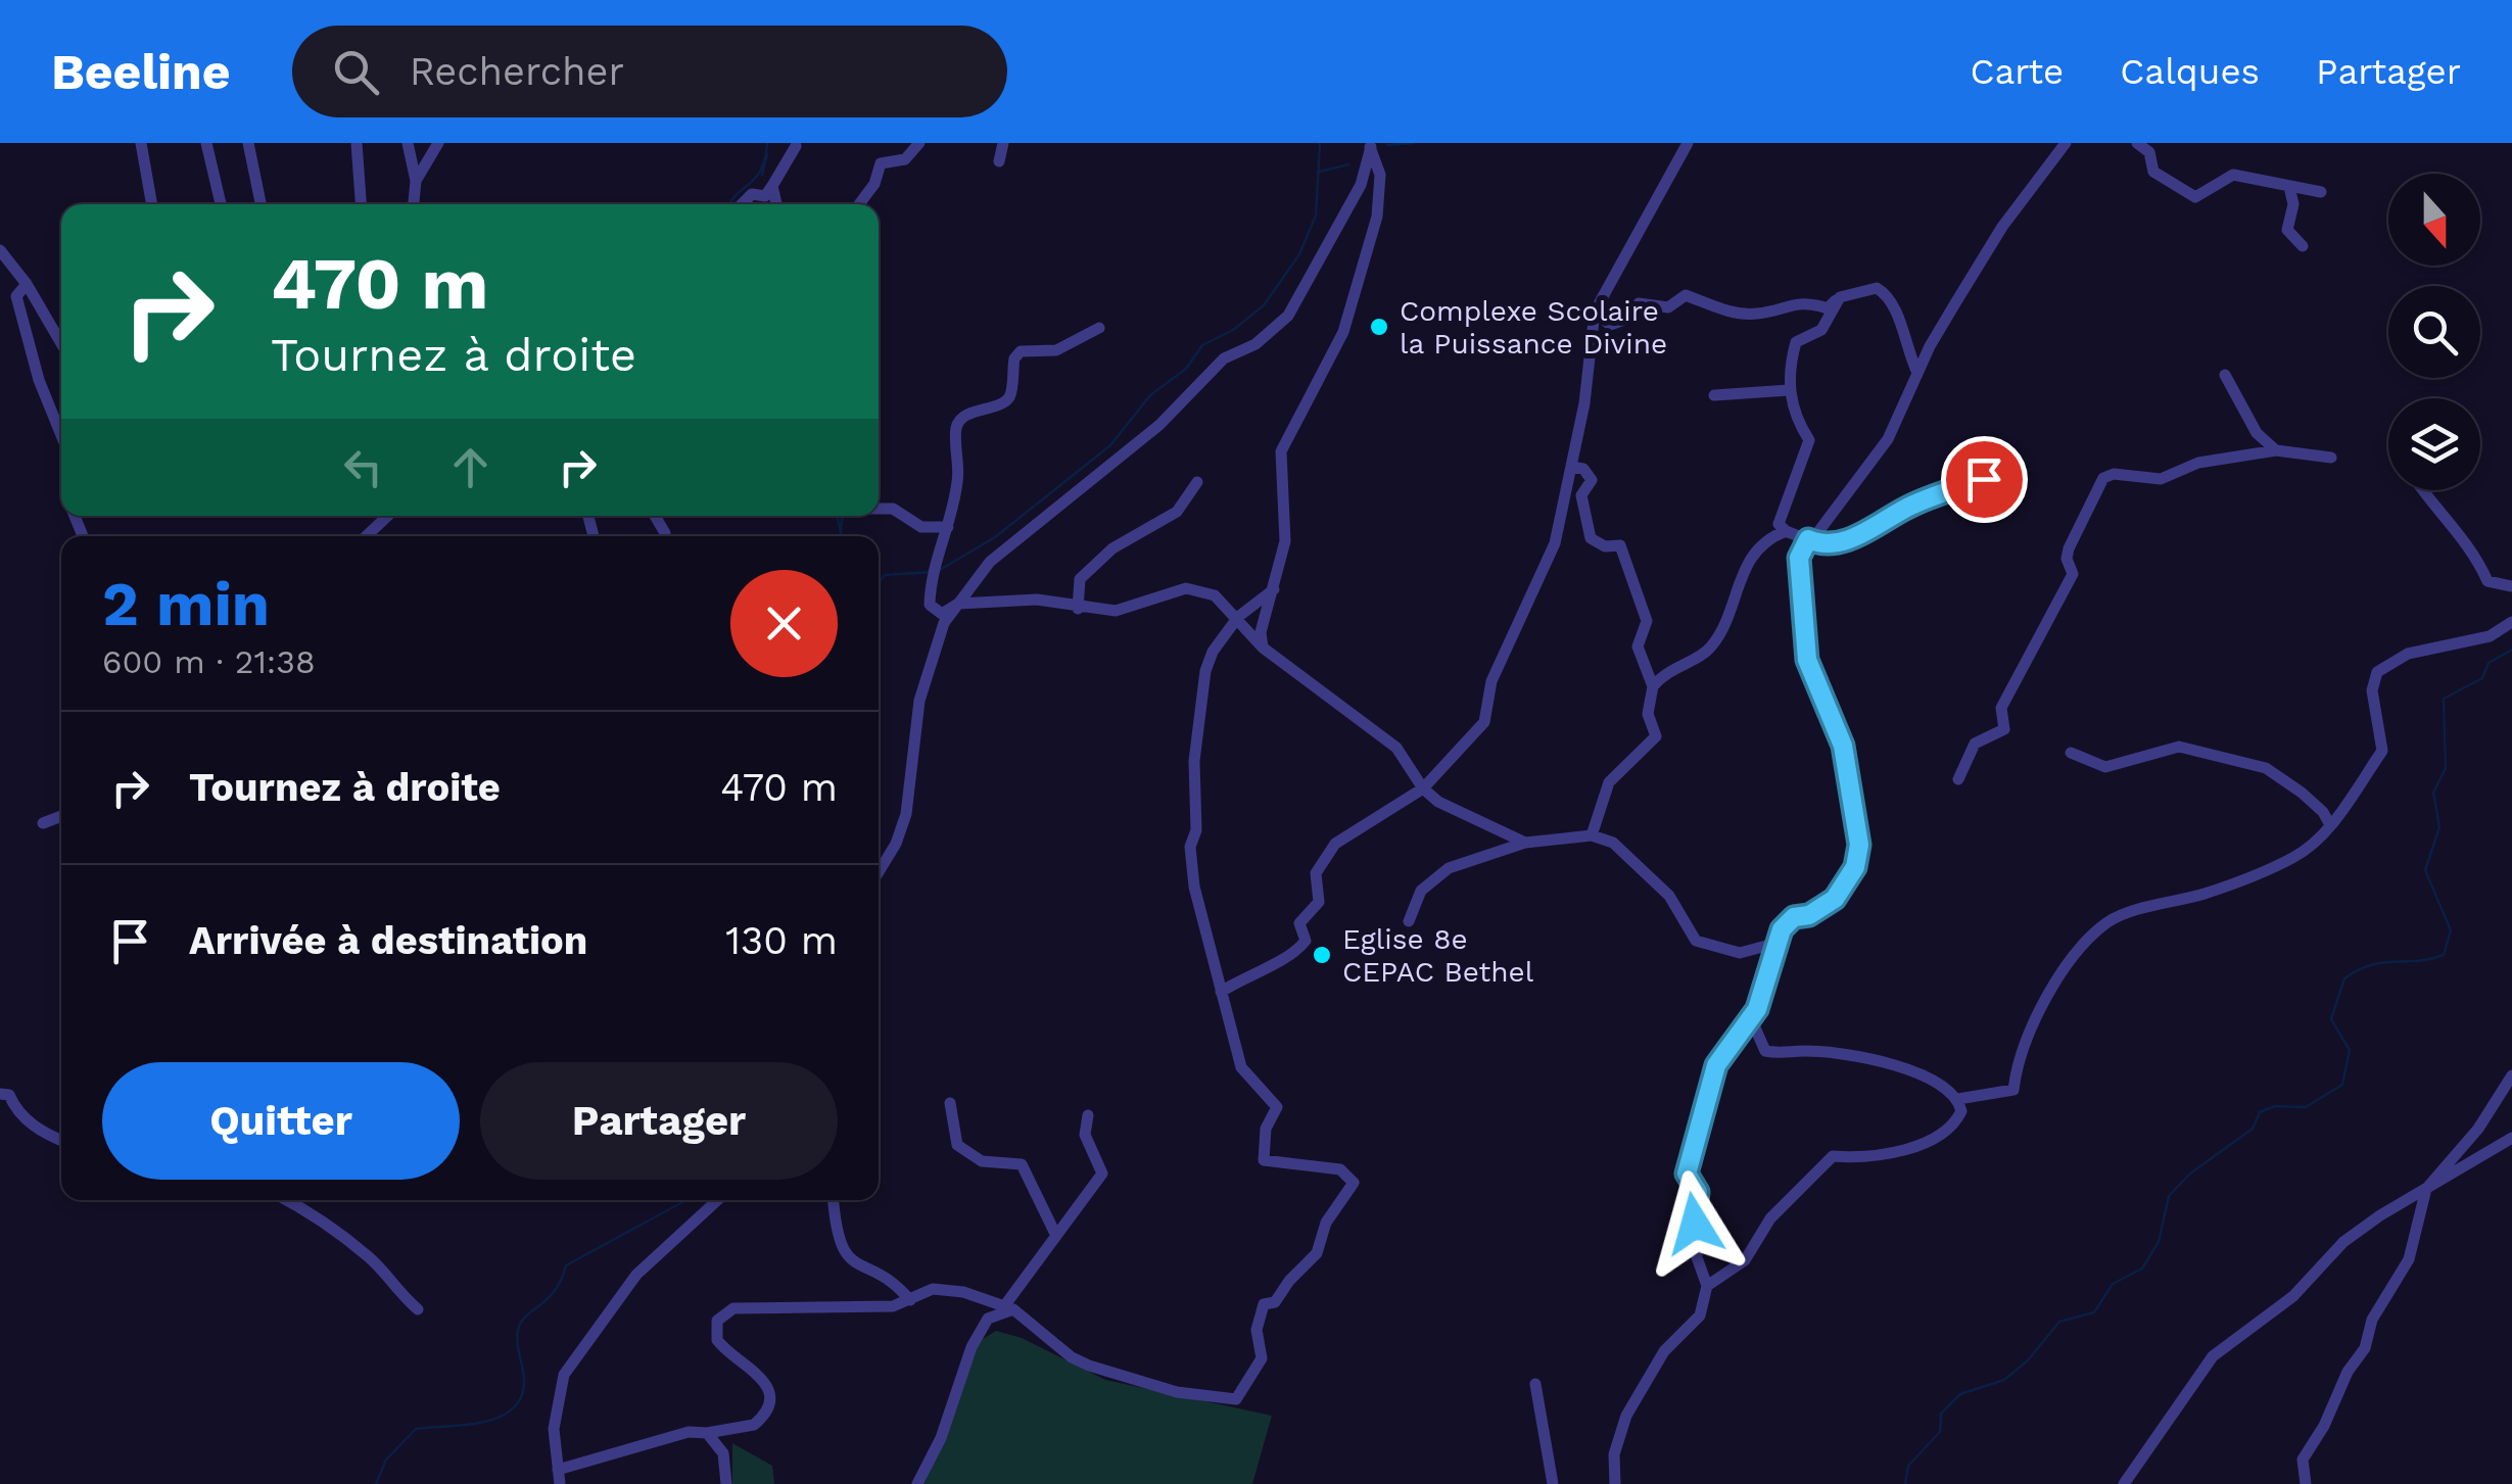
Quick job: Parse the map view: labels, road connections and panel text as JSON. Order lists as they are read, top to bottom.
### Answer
{
  "places": ["Complexe Scolaire la Puissance Divine", "Eglise 8e CEPAC Bethel"],
  "north": "bottom",
  "page": {
    "header": "Beeline",
    "search": "Rechercher",
    "nav": ["Carte", "Calques", "Partager"],
    "turn": ["470 m", "Tournez à droite"],
    "heading": ["2 min", "600 m · 21:38"],
    "list": [
      {
        "name": "Tournez à droite",
        "value": "470 m"
      },
      {
        "name": "Arrivée à destination",
        "value": "130 m"
      }
    ],
    "buttons": ["Quitter", "Partager"]
  }
}
